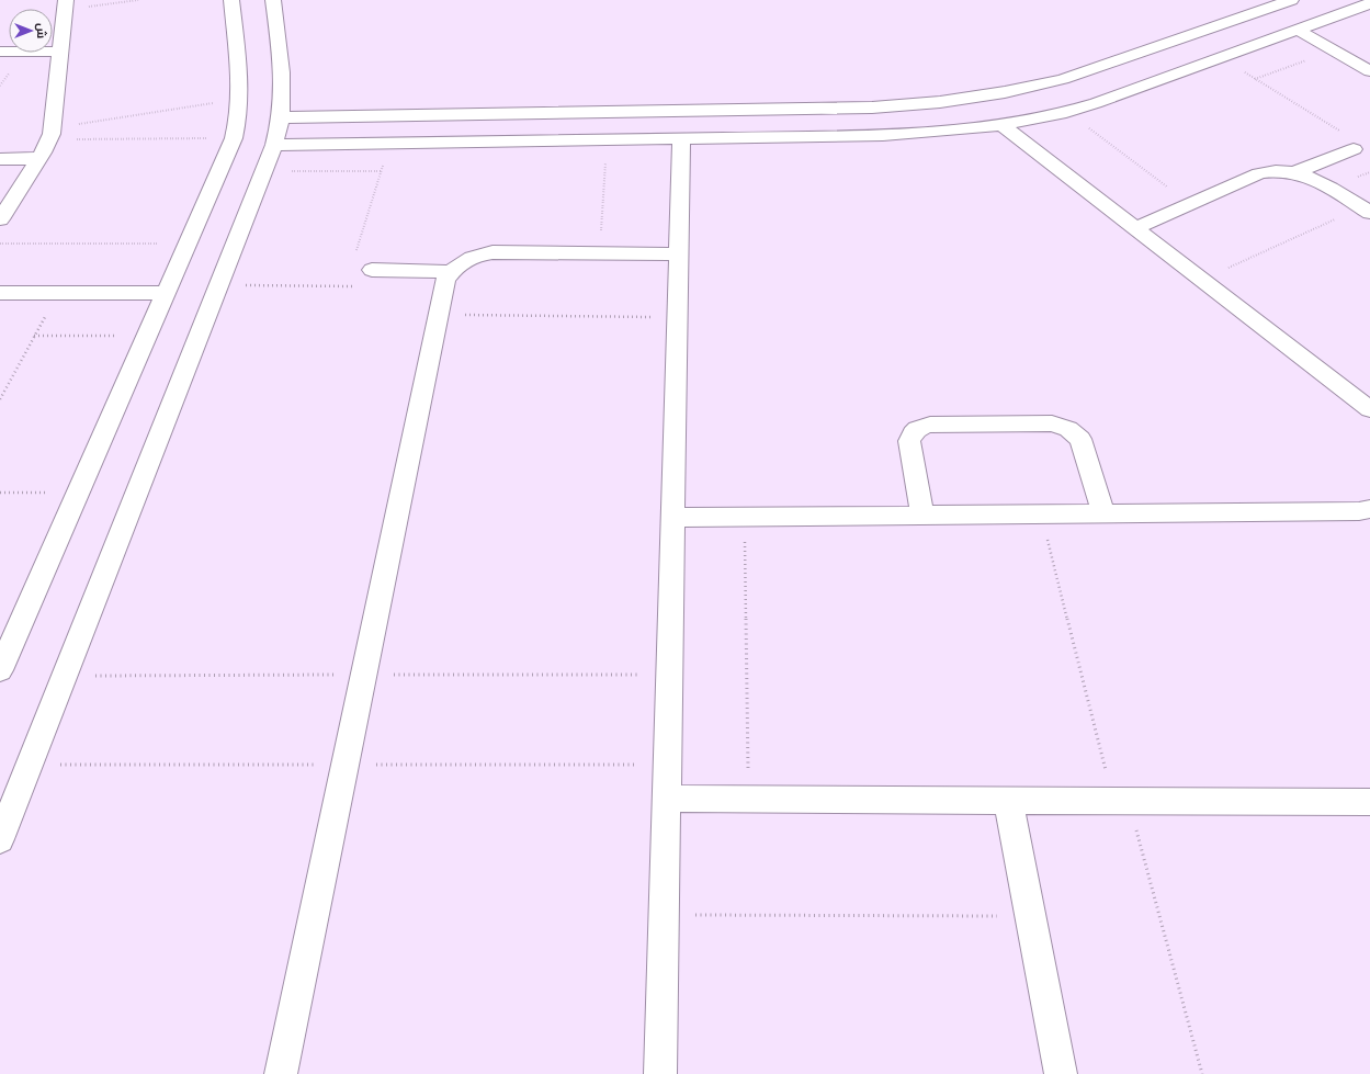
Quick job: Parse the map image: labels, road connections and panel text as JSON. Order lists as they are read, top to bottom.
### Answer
{
  "north": "right"
}
